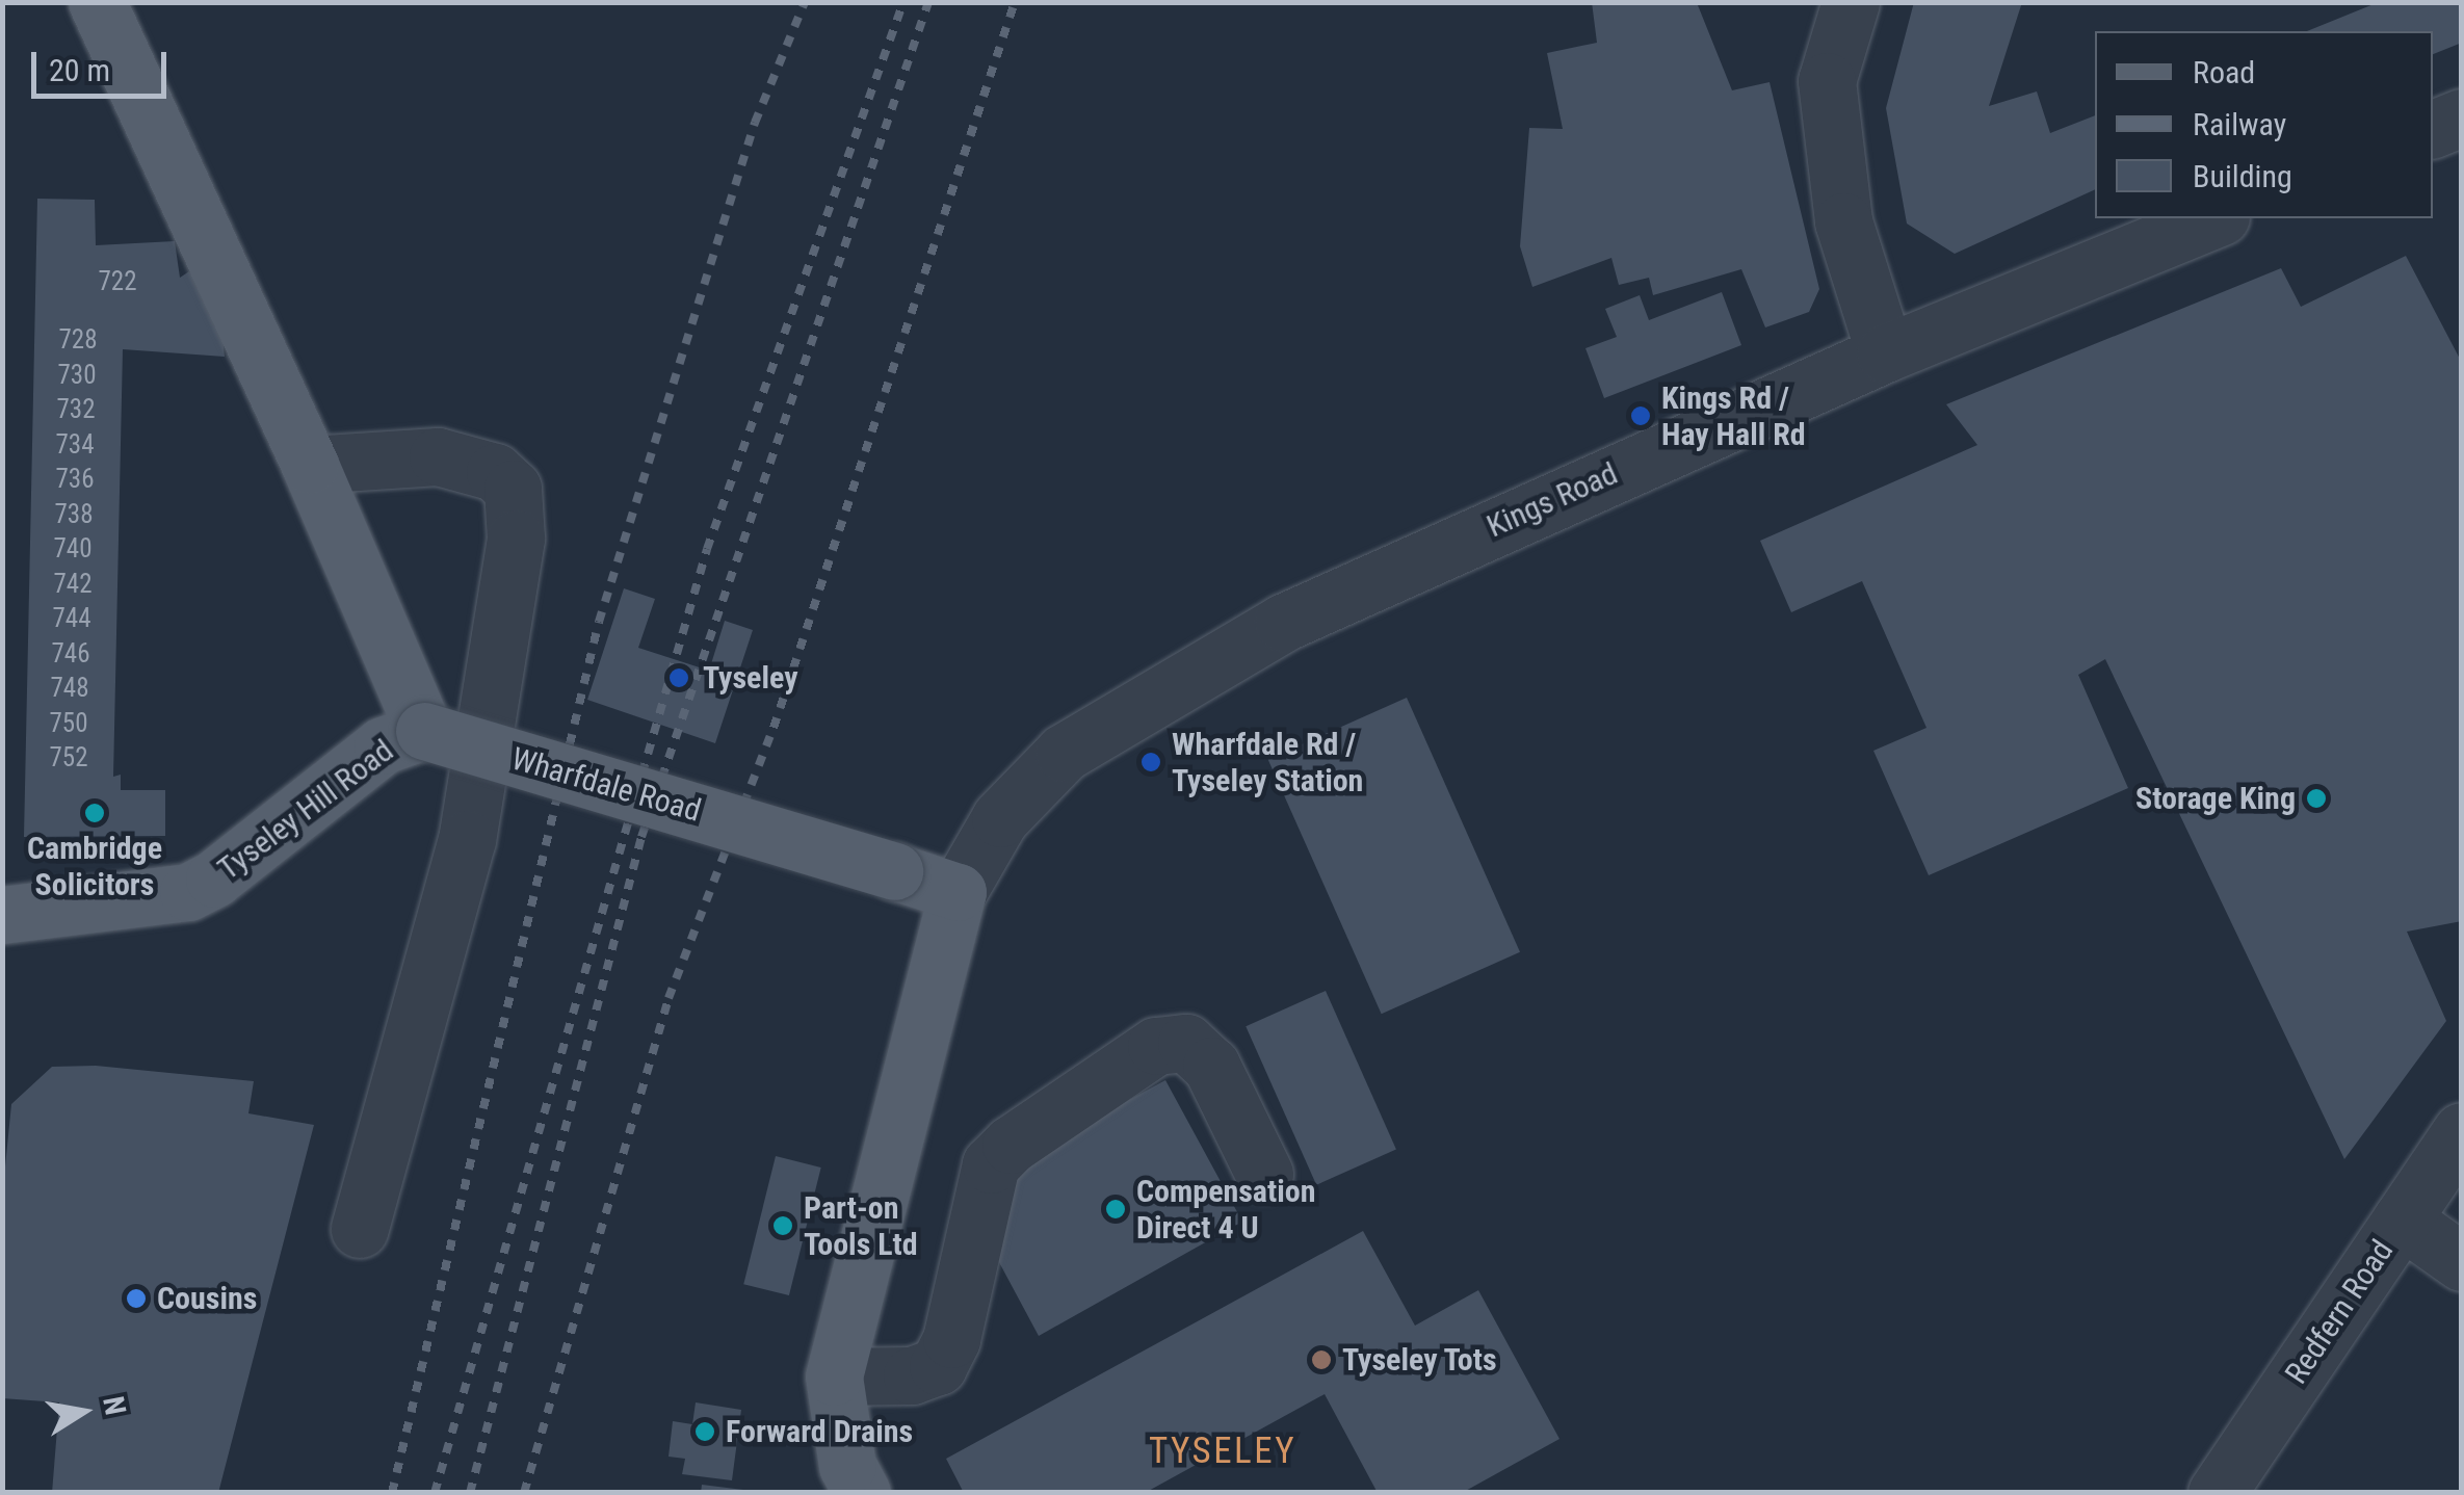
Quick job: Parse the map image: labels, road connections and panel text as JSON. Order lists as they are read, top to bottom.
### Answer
{
  "streets": {
    "main road": ["Wharfdale Road", "Tyseley Hill Road"],
    "street": ["Kings Road", "Redfern Road"]
  },
  "crossings": [
    ["Kings Road", "Wharfdale Road"],
    ["Wharfdale Road", "Tyseley Hill Road"]
  ],
  "districts": ["TYSELEY"],
  "places": [
    "Kings Rd / Hay Hall Rd",
    "Tyseley",
    "Wharfdale Rd / Tyseley Station",
    "Storage King",
    "Cambridge Solicitors",
    "Compensation Direct 4 U",
    "Part-on Tools Ltd",
    "Cousins",
    "Tyseley Tots",
    "Forward Drains"
  ],
  "house_numbers": [
    "722",
    "728",
    "730",
    "732",
    "734",
    "736",
    "738",
    "740",
    "742",
    "744",
    "746",
    "748",
    "750",
    "752"
  ],
  "legend": ["Road", "Railway", "Building"],
  "scale_bar": "20 m",
  "north": "right"
}
